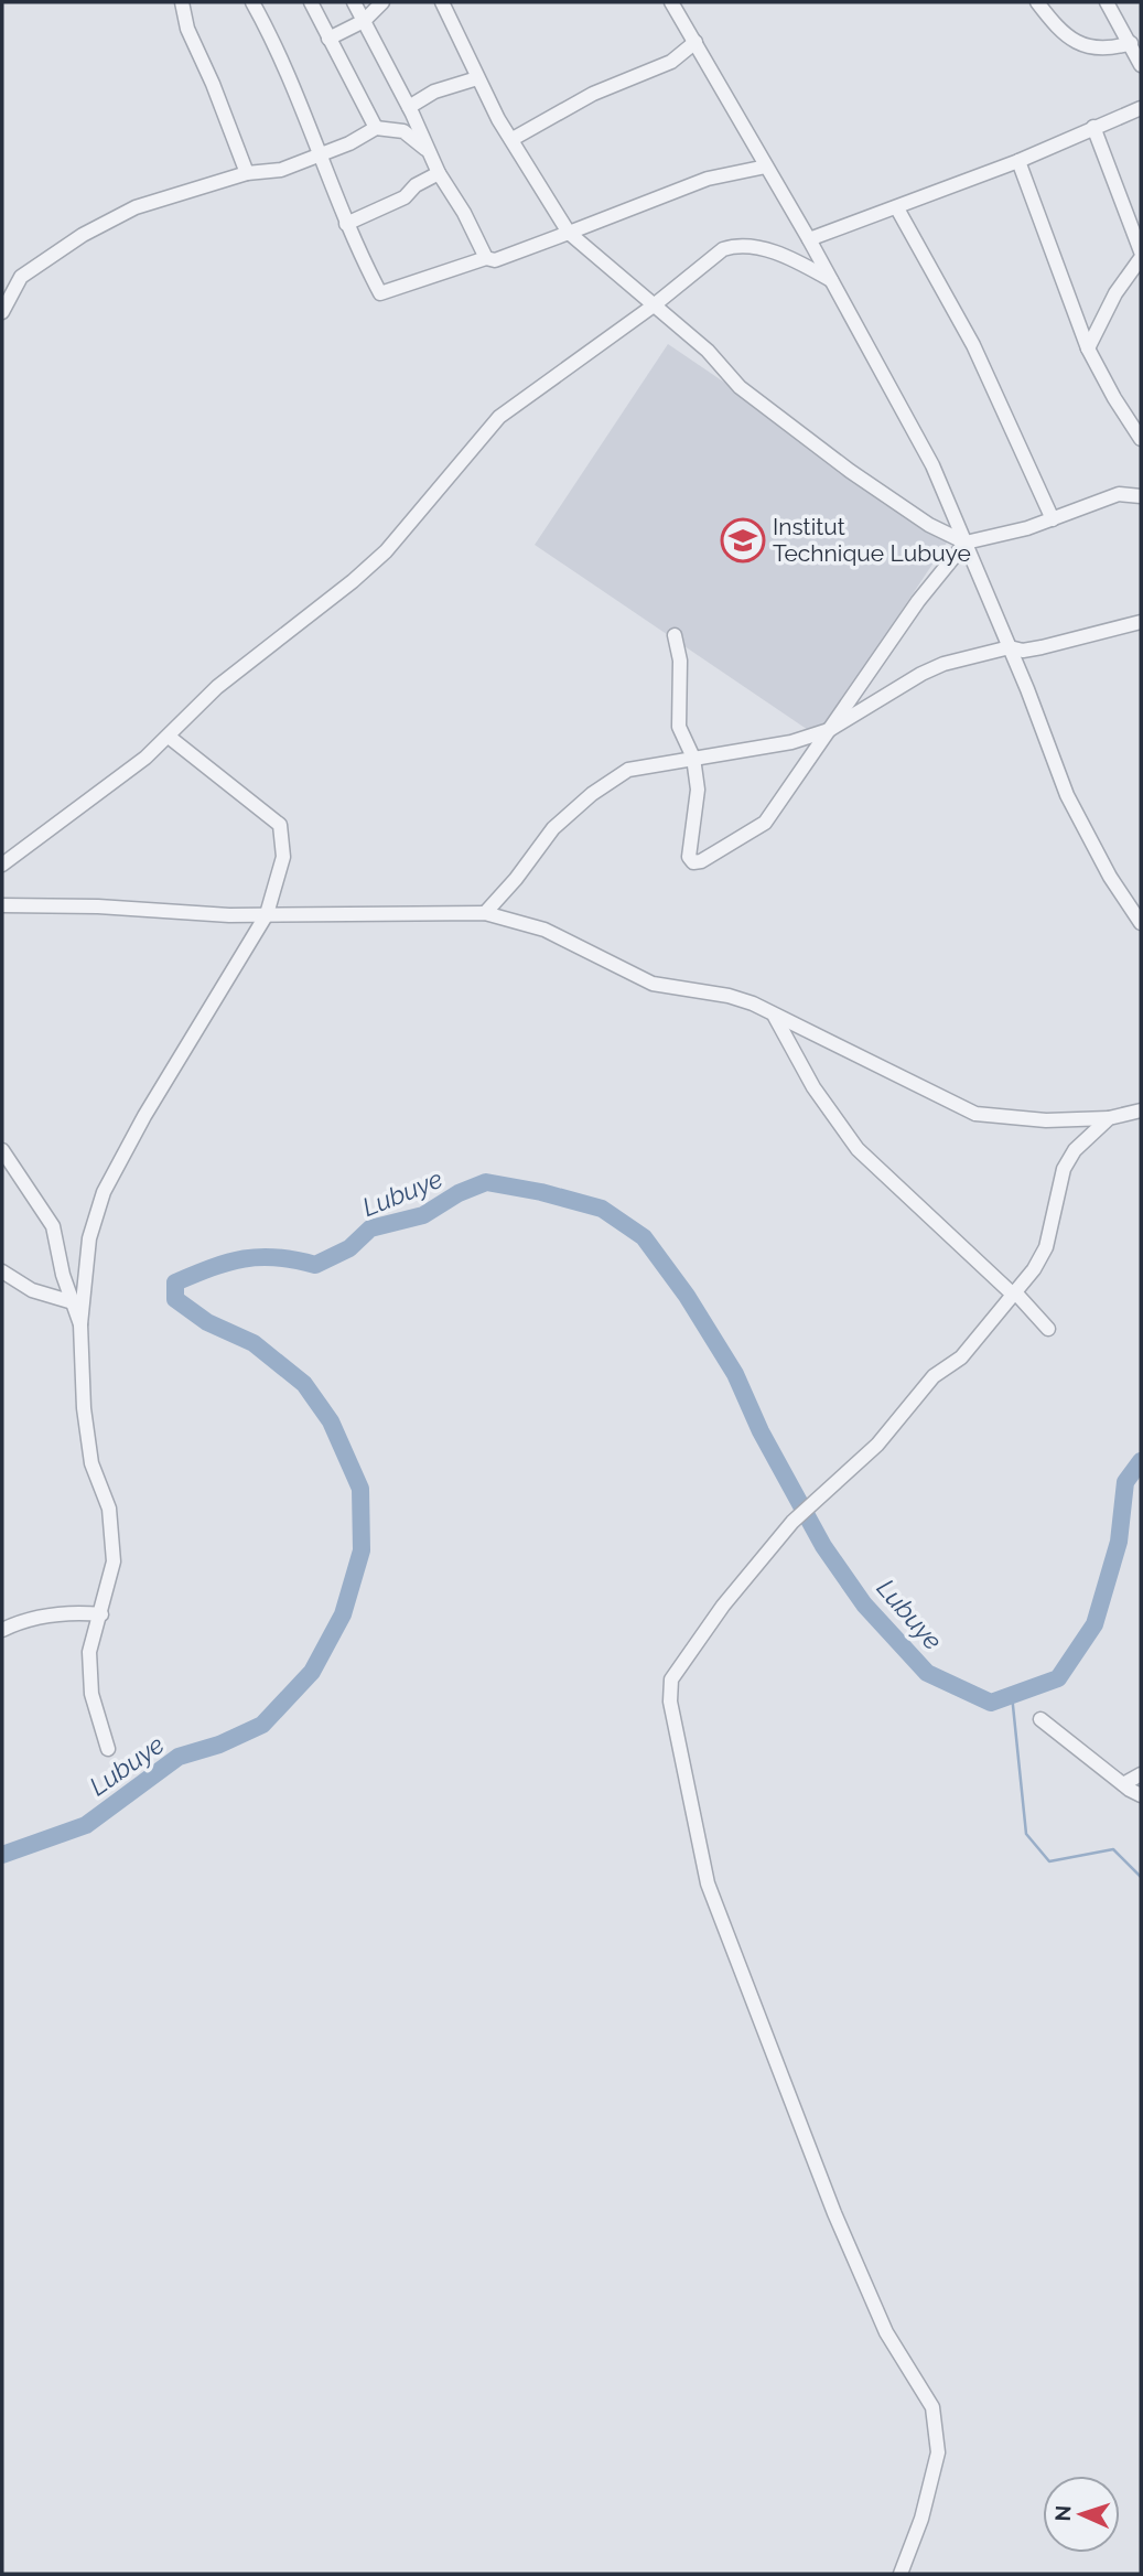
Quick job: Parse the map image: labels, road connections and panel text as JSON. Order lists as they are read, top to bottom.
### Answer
{
  "water": ["Lubuye"],
  "places": {
    "school or university": ["Institut Technique Lubuye"]
  },
  "north": "left"
}
